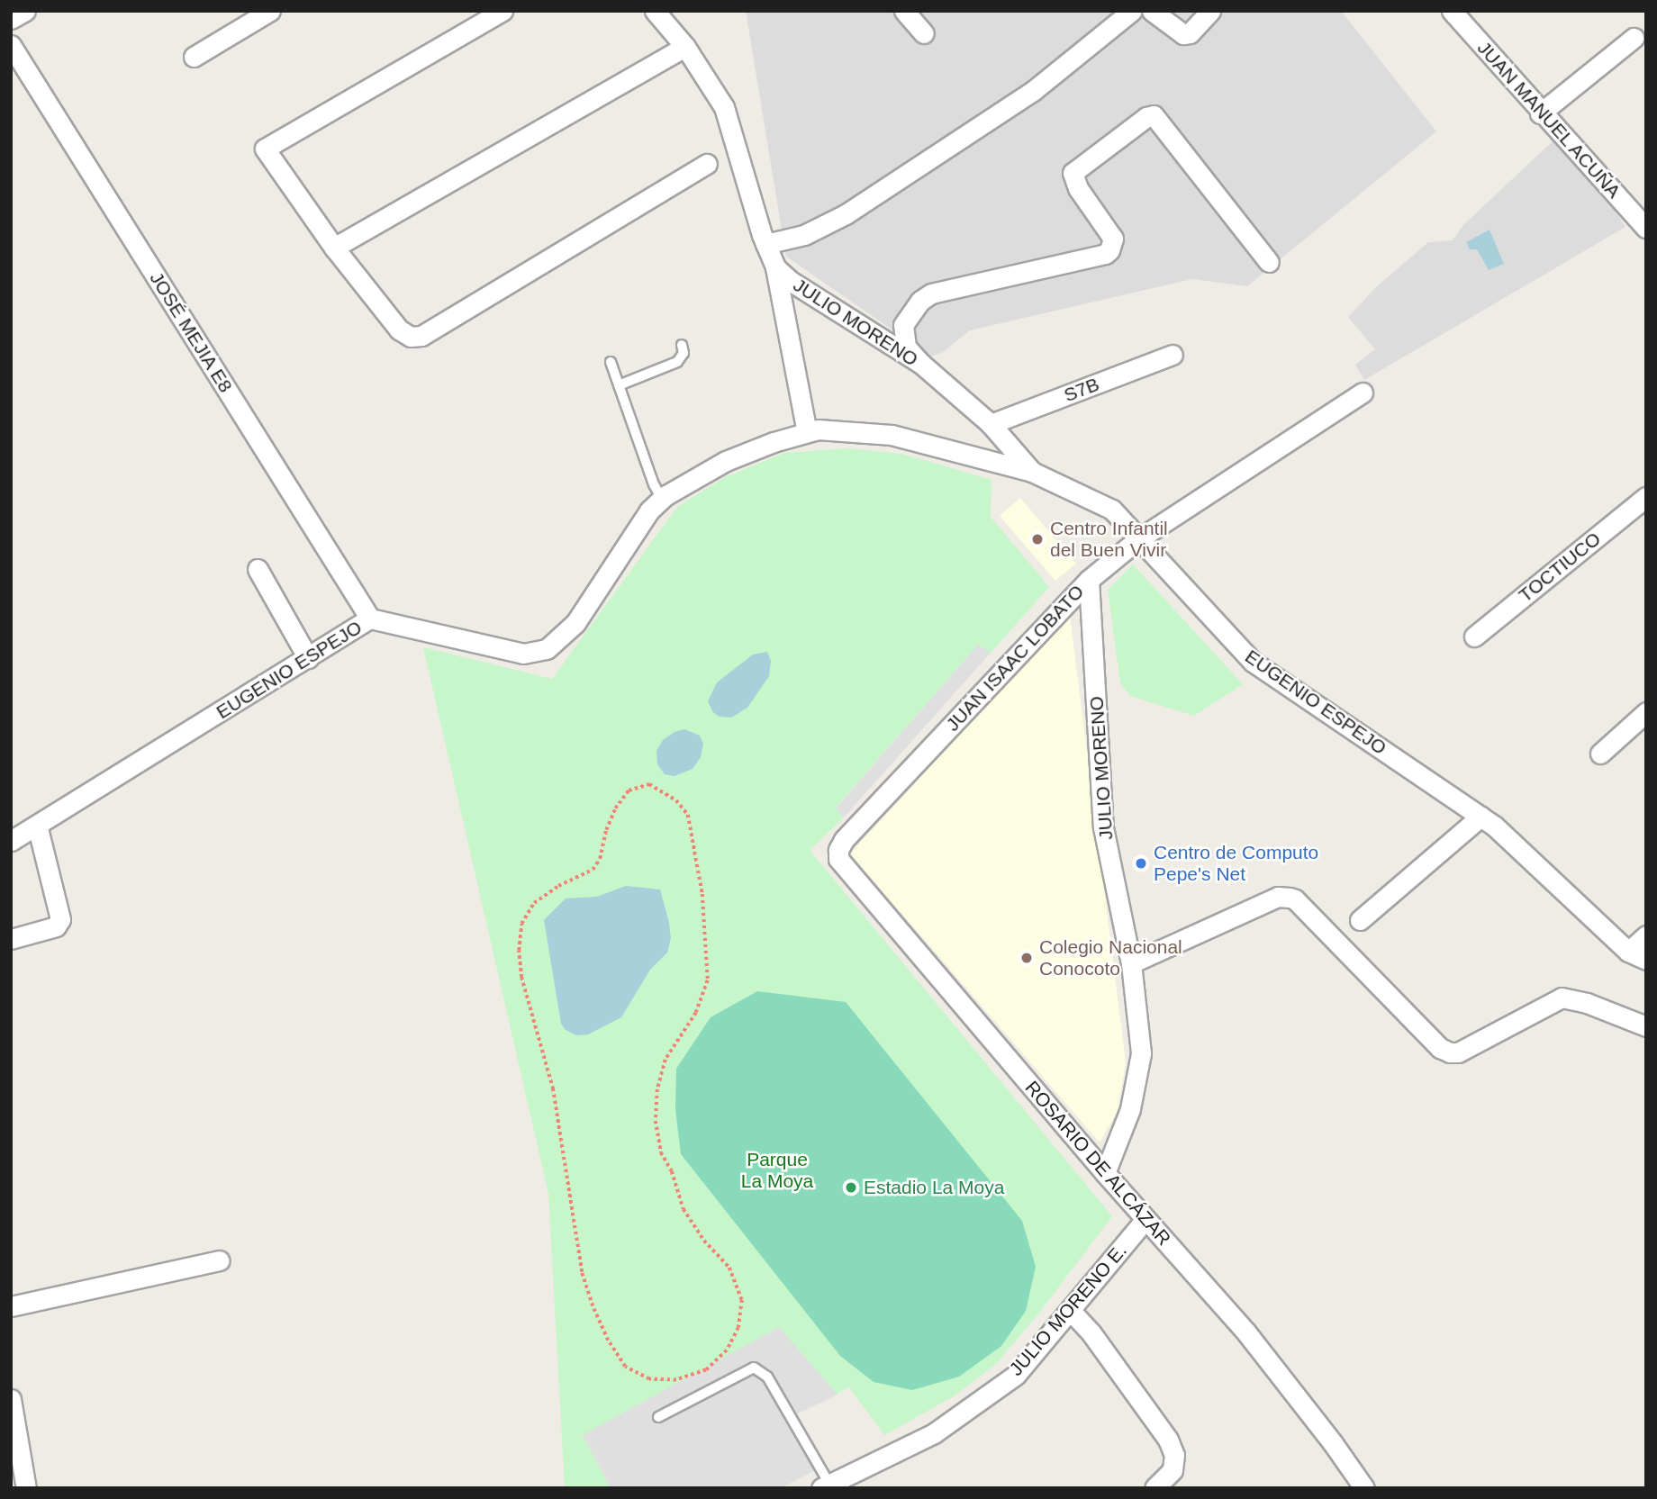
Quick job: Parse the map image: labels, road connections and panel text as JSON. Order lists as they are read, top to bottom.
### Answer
{
  "streets": {
    "street": [
      "JUAN MANUEL ACUÑA",
      "JULIO MORENO",
      "JOSÉ MEJIA E8",
      "S7B",
      "TOCTIUCO",
      "JUAN ISAAC LOBATO",
      "EUGENIO ESPEJO",
      "ROSARIO DE ALCÁZAR",
      "JULIO MORENO E."
    ]
  },
  "crossings": [
    ["JULIO MORENO", "S7B"],
    ["JULIO MORENO", "JUAN ISAAC LOBATO"],
    ["JULIO MORENO", "EUGENIO ESPEJO"],
    ["JULIO MORENO", "ROSARIO DE ALCÁZAR"],
    ["JOSÉ MEJIA E8", "EUGENIO ESPEJO"],
    ["JUAN ISAAC LOBATO", "EUGENIO ESPEJO"],
    ["JUAN ISAAC LOBATO", "ROSARIO DE ALCÁZAR"],
    ["ROSARIO DE ALCÁZAR", "JULIO MORENO E."]
  ],
  "parks": ["Parque La Moya"],
  "places": [
    "Centro Infantil del Buen Vivir",
    "Centro de Computo Pepe's Net",
    "Colegio Nacional Conocoto",
    "Estadio La Moya"
  ]
}
